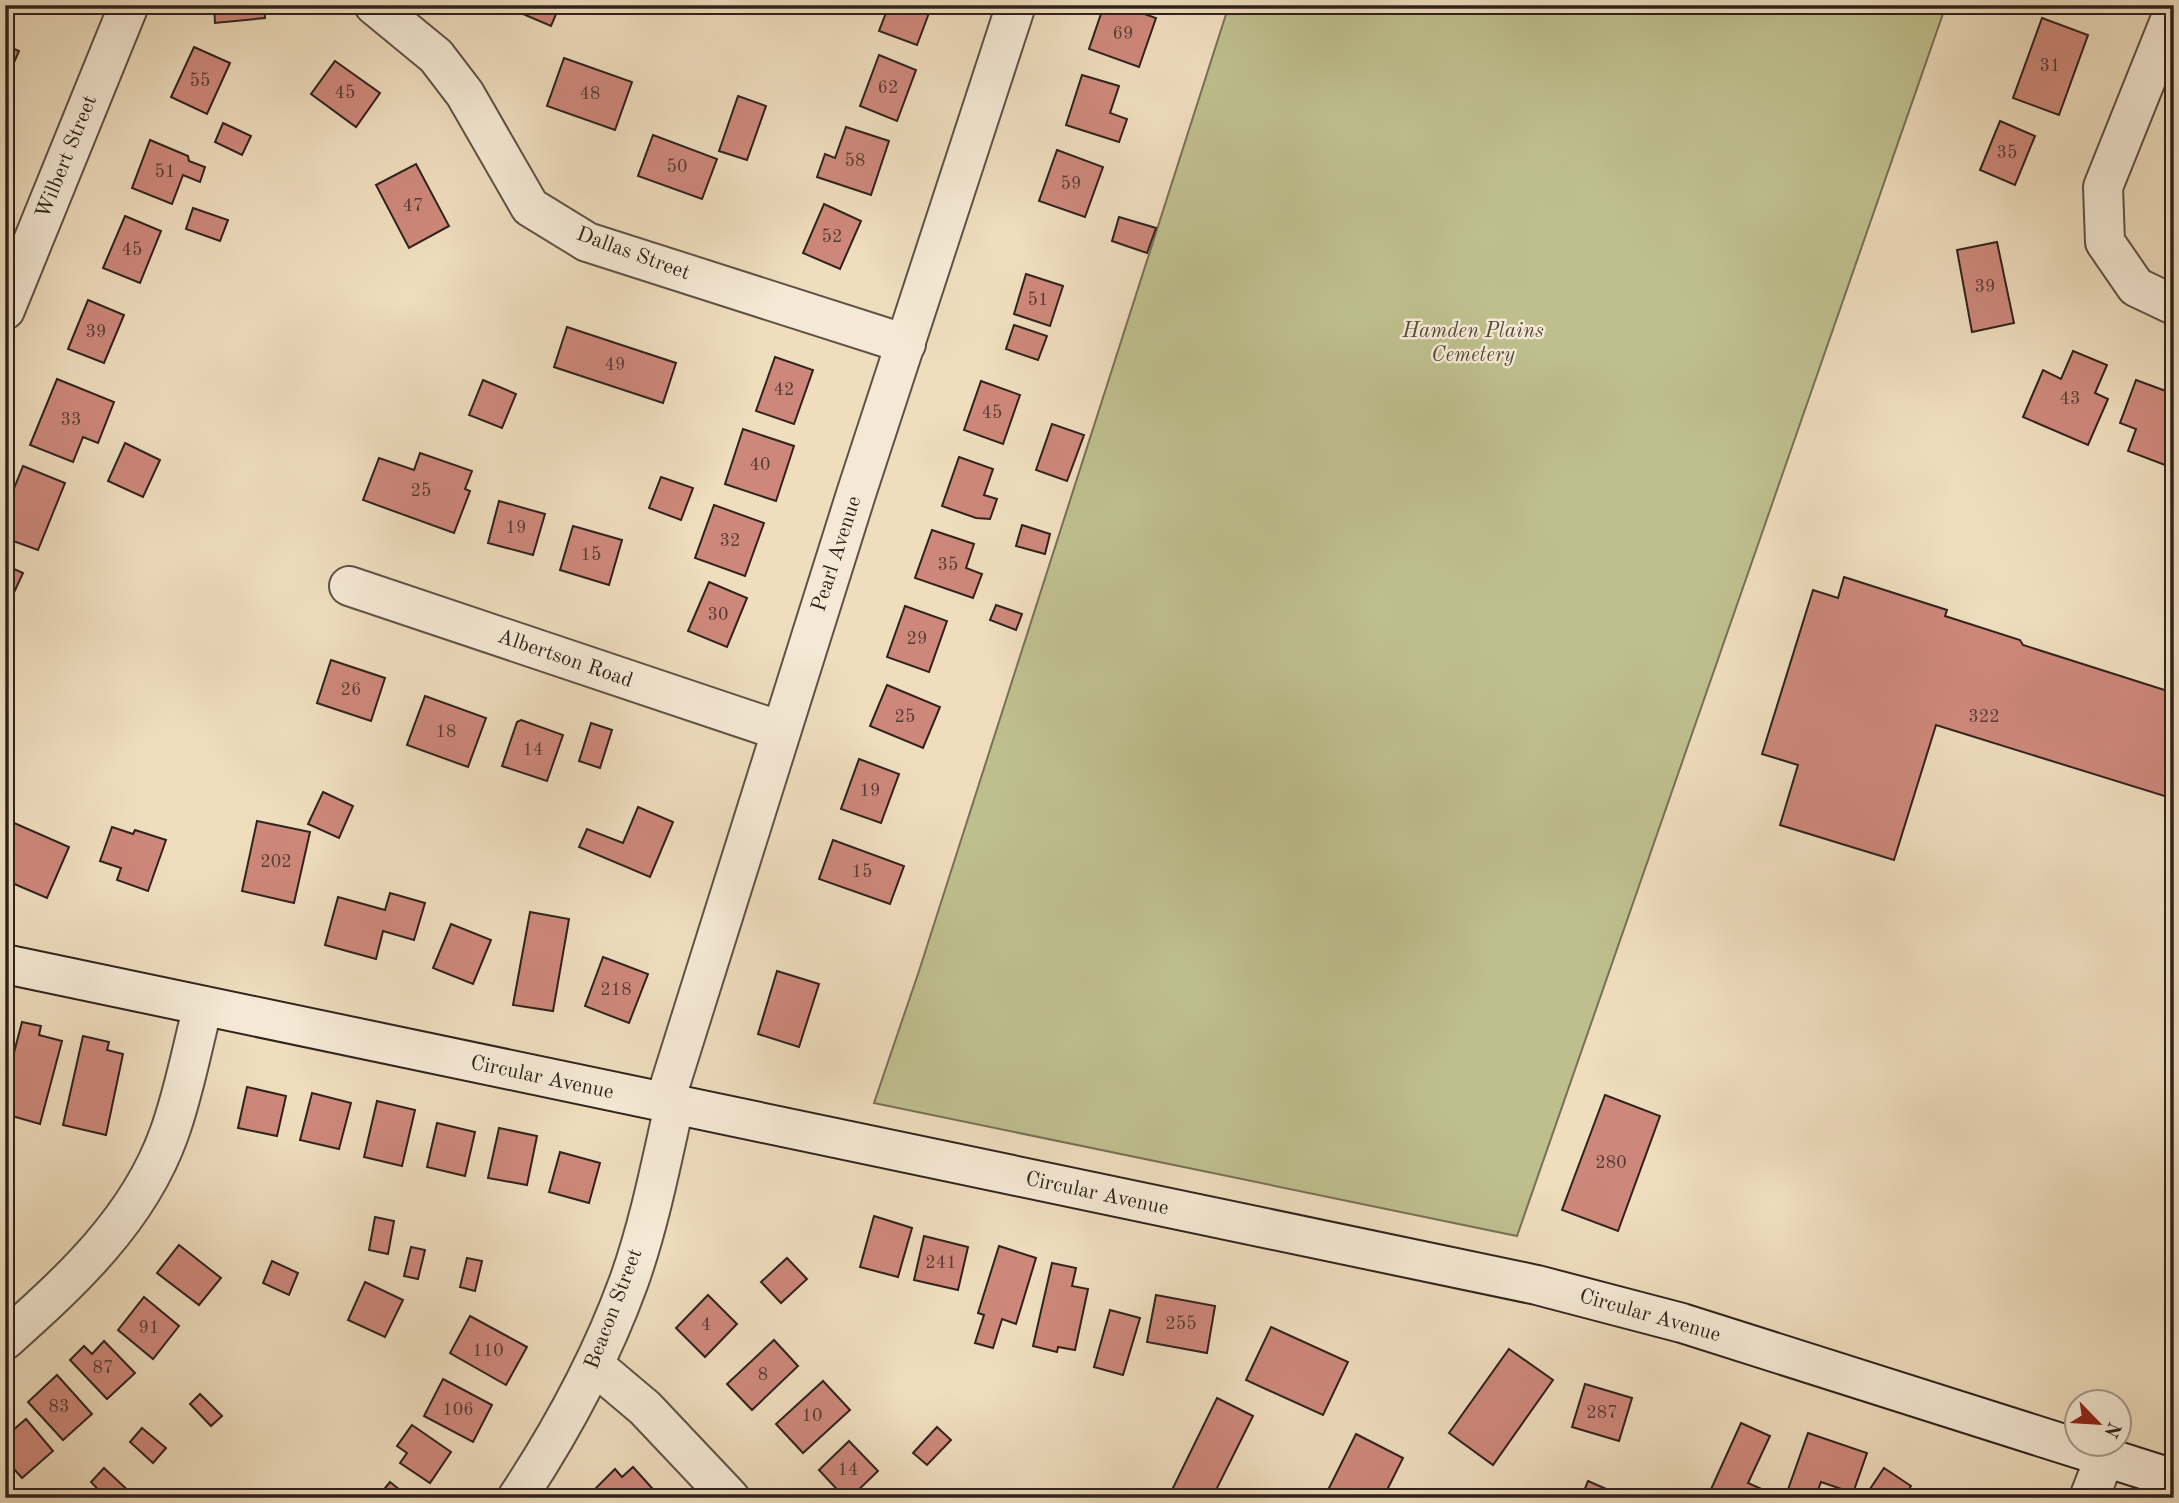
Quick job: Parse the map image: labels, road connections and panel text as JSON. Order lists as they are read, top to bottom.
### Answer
{
  "streets": {
    "street": [
      "Wilbert Street",
      "Dallas Street",
      "Pearl Avenue",
      "Albertson Road",
      "Circular Avenue",
      "Beacon Street"
    ]
  },
  "crossings": [
    ["Dallas Street", "Pearl Avenue"],
    ["Pearl Avenue", "Albertson Road"],
    ["Pearl Avenue", "Circular Avenue"],
    ["Pearl Avenue", "Beacon Street"],
    ["Circular Avenue", "Beacon Street"]
  ],
  "parks": ["Hamden Plains Cemetery"],
  "house_numbers": [
    "69",
    "31",
    "55",
    "62",
    "45",
    "48",
    "35",
    "58",
    "50",
    "51",
    "59",
    "47",
    "52",
    "45",
    "39",
    "51",
    "39",
    "49",
    "42",
    "43",
    "45",
    "33",
    "40",
    "25",
    "19",
    "32",
    "15",
    "35",
    "30",
    "29",
    "26",
    "25",
    "322",
    "18",
    "14",
    "19",
    "202",
    "15",
    "218",
    "280",
    "241",
    "255",
    "4",
    "91",
    "110",
    "87",
    "8",
    "83",
    "106",
    "287",
    "10",
    "14"
  ],
  "north": "bottom right"
}
